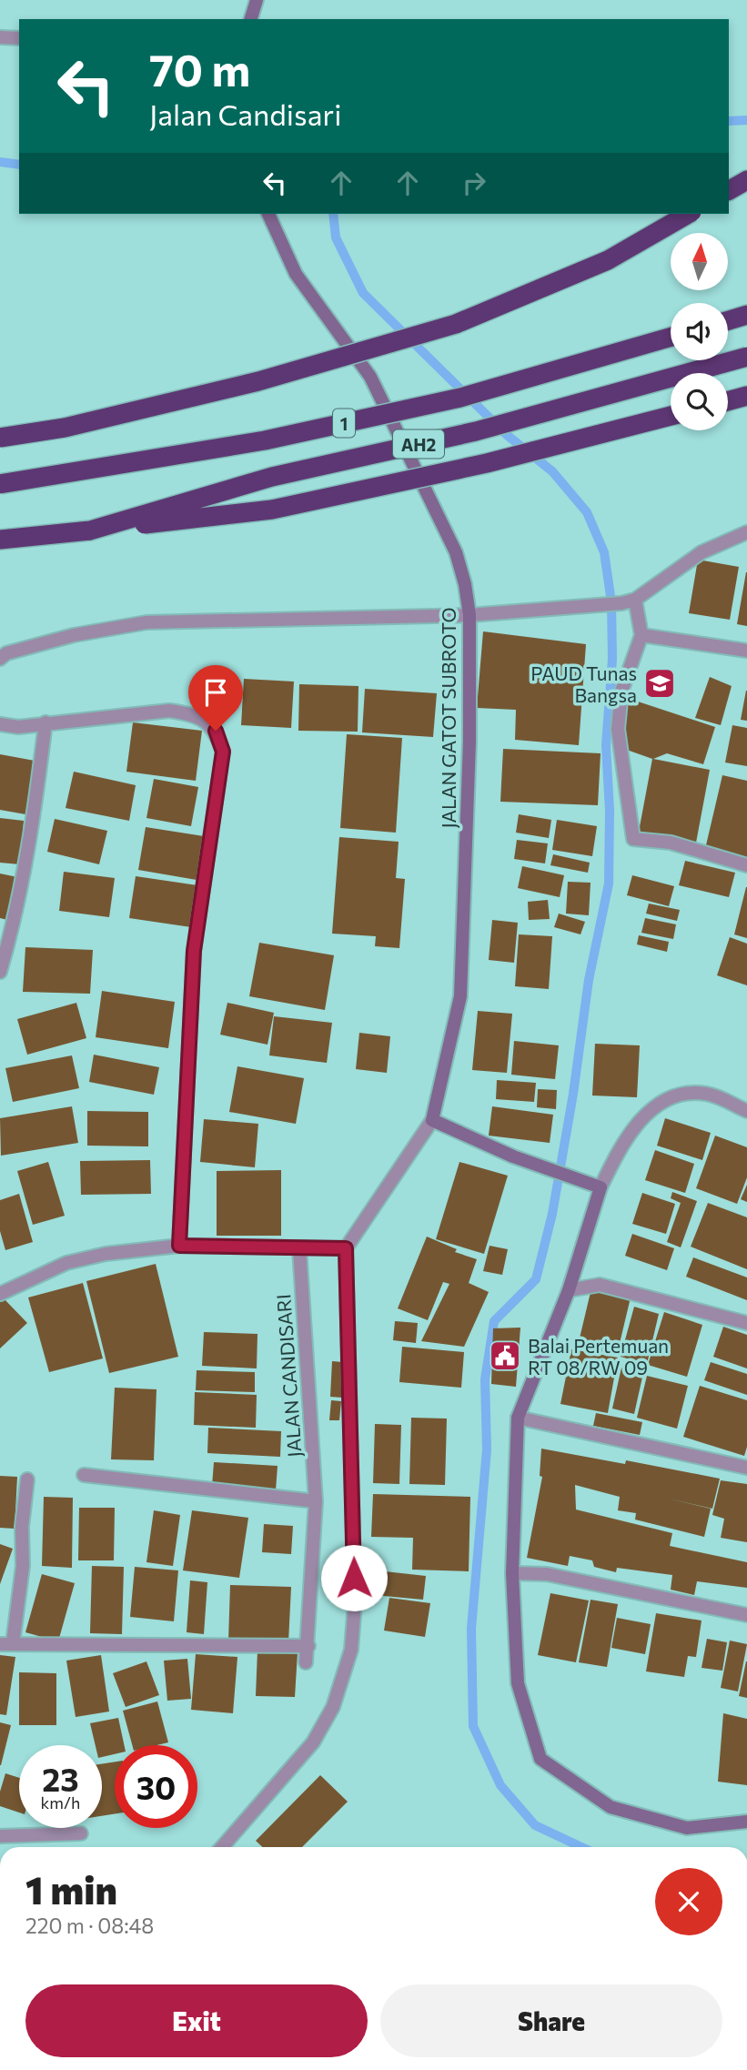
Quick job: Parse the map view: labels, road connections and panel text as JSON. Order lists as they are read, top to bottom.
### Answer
{
  "streets": {
    "highway": ["1", "AH2"],
    "street": ["JALAN GATOT SUBROTO", "JALAN CANDISARI"]
  },
  "places": {
    "school or university": ["PAUD Tunas Bangsa"],
    "public building": ["Balai Pertemuan RT 08/RW 09"]
  },
  "north": "top",
  "page": {
    "turn": ["70 m", "Jalan Candisari"],
    "speed": "23 km/h",
    "limit": "30",
    "heading": ["1 min", "220 m · 08:48"],
    "buttons": ["Exit", "Share"]
  }
}
